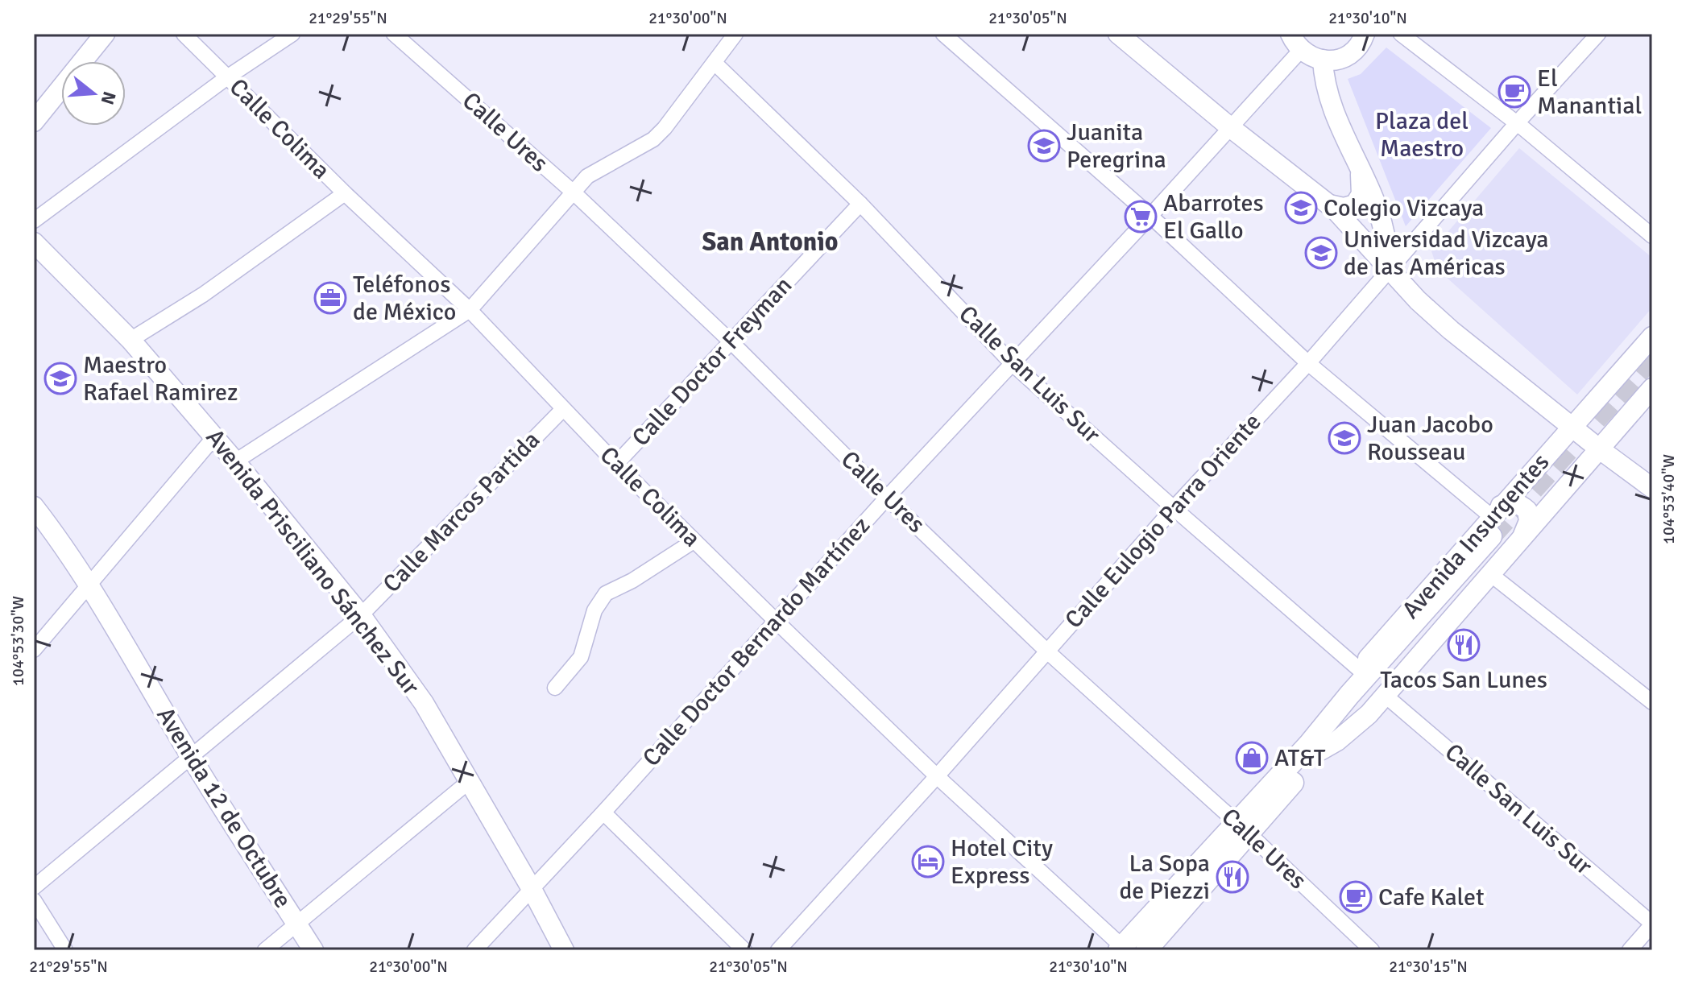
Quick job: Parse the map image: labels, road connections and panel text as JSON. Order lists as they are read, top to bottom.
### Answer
{
  "streets": {
    "highway": ["Avenida Insurgentes"],
    "main road": ["Avenida Prisciliano Sánchez Sur", "Avenida 12 de Octubre"],
    "street": [
      "Calle Colima",
      "Calle Ures",
      "Calle Doctor Freyman",
      "Calle San Luis Sur",
      "Calle Marcos Partida",
      "Calle Eulogio Parra Oriente",
      "Calle Doctor Bernardo Martínez"
    ]
  },
  "crossings": [
    ["Calle Colima", "Calle Doctor Freyman"],
    ["Calle Colima", "Calle Marcos Partida"],
    ["Calle Colima", "Calle Eulogio Parra Oriente"],
    ["Calle Colima", "Avenida Insurgentes"],
    ["Calle Colima", "Calle Doctor Bernardo Martínez"],
    ["Calle Ures", "Calle Doctor Freyman"],
    ["Calle Ures", "Calle Eulogio Parra Oriente"],
    ["Calle Ures", "Avenida Insurgentes"],
    ["Calle Ures", "Calle Doctor Bernardo Martínez"],
    ["Calle Doctor Freyman", "Calle San Luis Sur"],
    ["Calle San Luis Sur", "Calle Eulogio Parra Oriente"],
    ["Calle San Luis Sur", "Avenida Insurgentes"],
    ["Calle San Luis Sur", "Calle Doctor Bernardo Martínez"],
    ["Calle Marcos Partida", "Avenida Prisciliano Sánchez Sur"],
    ["Calle Marcos Partida", "Avenida 12 de Octubre"],
    ["Avenida Prisciliano Sánchez Sur", "Calle Doctor Bernardo Martínez"]
  ],
  "districts": ["San Antonio"],
  "parks": ["Plaza del Maestro"],
  "places": {
    "cafe": ["El Manantial", "Cafe Kalet"],
    "school or university": [
      "Juanita Peregrina",
      "Colegio Vizcaya",
      "Universidad Vizcaya de las Américas",
      "Maestro Rafael Ramirez",
      "Juan Jacobo Rousseau"
    ],
    "supermarket": ["Abarrotes El Gallo"],
    "office": ["Teléfonos de México"],
    "restaurant": ["Tacos San Lunes", "La Sopa de Piezzi"],
    "shop": ["AT&T"],
    "hotel": ["Hotel City Express"]
  },
  "north": "right",
  "coordinates": [
    "21°29'55\"N",
    "21°30'00\"N",
    "21°30'05\"N",
    "21°30'10\"N",
    "104°53'40\"W",
    "104°53'30\"W",
    "21°30'15\"N"
  ]
}
